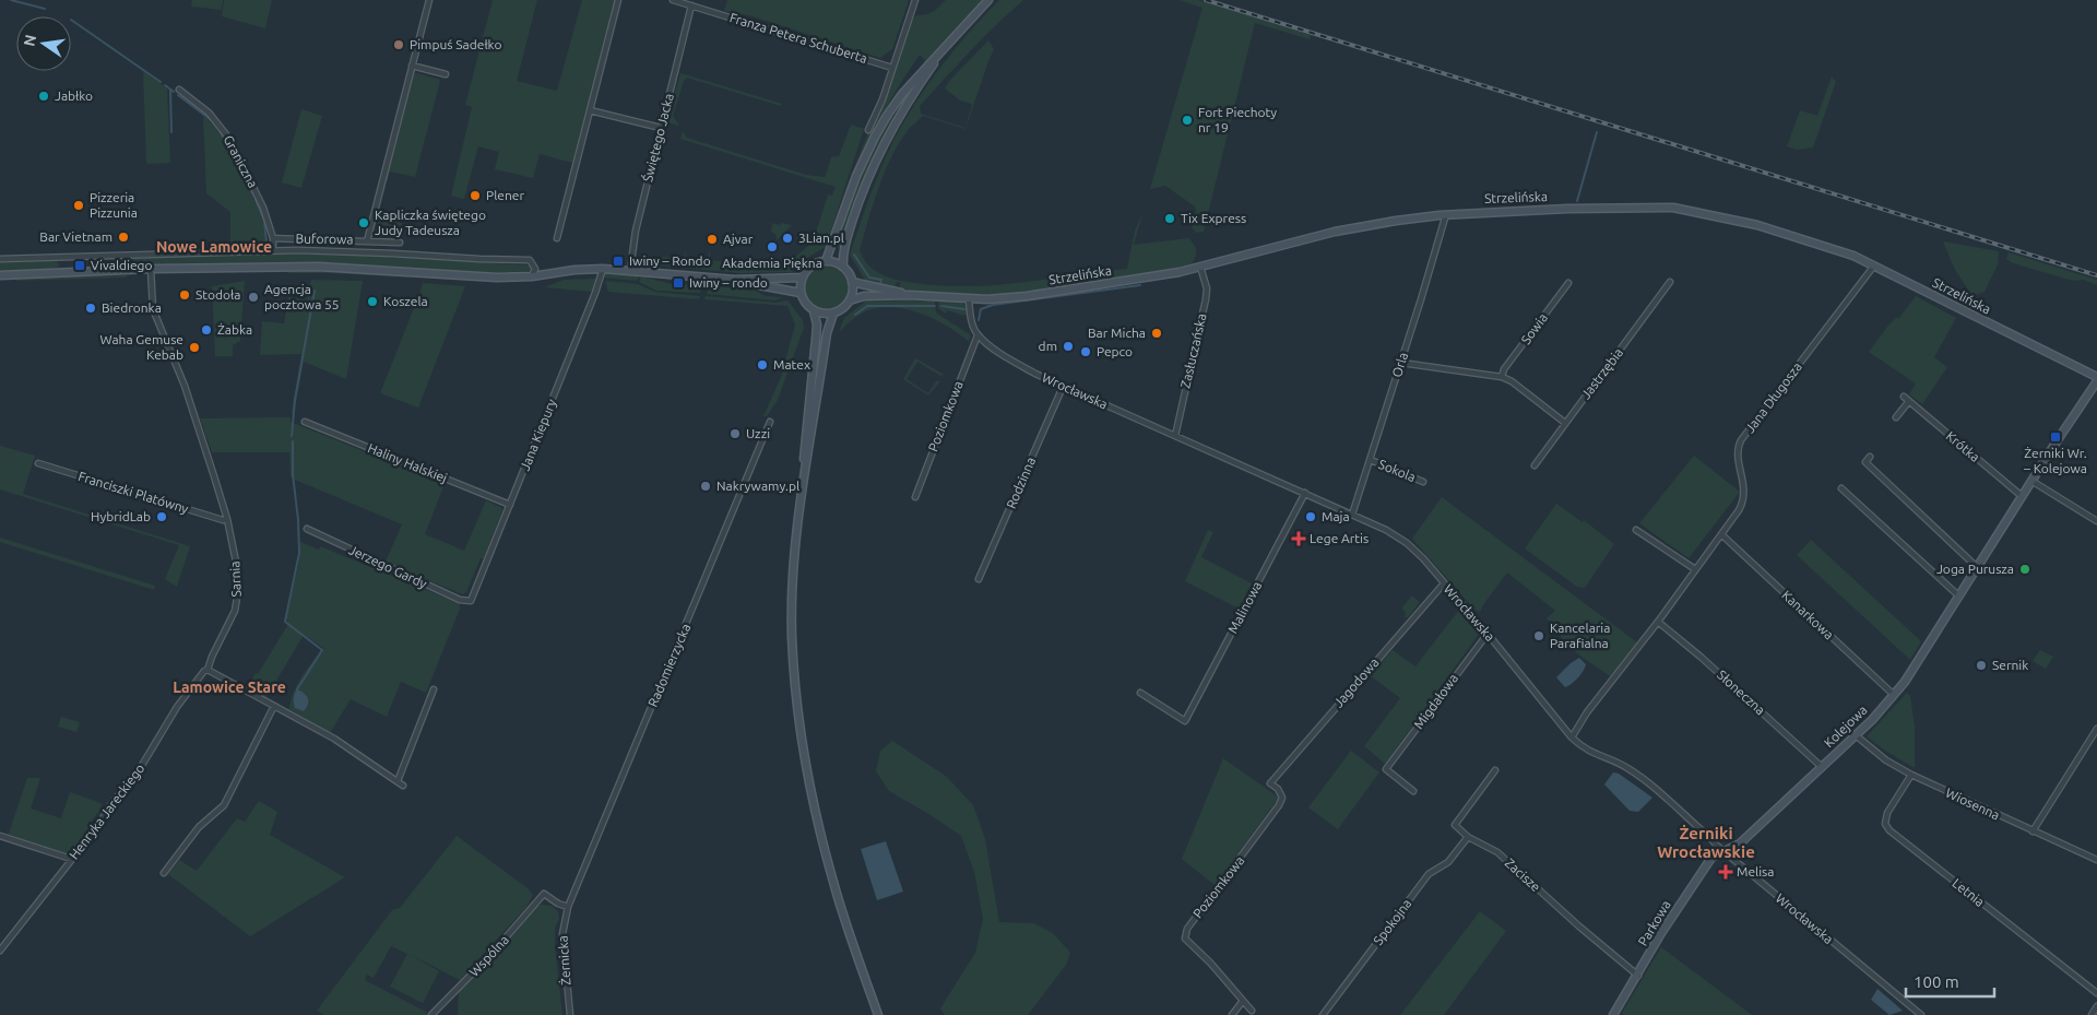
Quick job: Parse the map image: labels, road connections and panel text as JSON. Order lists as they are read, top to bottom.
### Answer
{
  "streets": {
    "main road": [
      "Strzelińska",
      "Buforowa",
      "Kolejowa",
      "Parkowa"
    ],
    "street": [
      "Franza Petera Schuberta",
      "Świętego Jacka",
      "Graniczna",
      "Sowia",
      "Zasłuczańska",
      "Orla",
      "Jastrzębia",
      "Wrocławska",
      "Jana Długosza",
      "Poziomkowa",
      "Jana Kiepury",
      "Krótka",
      "Haliny Halskiej",
      "Sokola",
      "Rodzinna",
      "Franciszki Platówny",
      "Jerzego Gardy",
      "Sarnia",
      "Malinowa",
      "Kanarkowa",
      "Radomierzycka",
      "Jagodowa",
      "Słoneczna",
      "Migdałowa",
      "Wiosenna",
      "Henryka Jareckiego",
      "Zacisze",
      "Letnia",
      "Spokojna",
      "Wspólna",
      "Żernicka"
    ]
  },
  "crossings": [
    ["Franza Petera Schuberta", "Świętego Jacka"],
    ["Świętego Jacka", "Buforowa"],
    ["Graniczna", "Buforowa"],
    ["Strzelińska", "Buforowa"],
    ["Strzelińska", "Zasłuczańska"],
    ["Strzelińska", "Orla"],
    ["Strzelińska", "Jana Długosza"],
    ["Buforowa", "Jana Kiepury"],
    ["Buforowa", "Sarnia"],
    ["Zasłuczańska", "Wrocławska"],
    ["Orla", "Wrocławska"],
    ["Orla", "Sokola"],
    ["Wrocławska", "Jana Długosza"],
    ["Wrocławska", "Poziomkowa"],
    ["Wrocławska", "Rodzinna"],
    ["Wrocławska", "Malinowa"],
    ["Wrocławska", "Jagodowa"],
    ["Wrocławska", "Migdałowa"],
    ["Wrocławska", "Kolejowa"],
    ["Wrocławska", "Parkowa"],
    ["Jana Długosza", "Kanarkowa"],
    ["Jana Długosza", "Słoneczna"],
    ["Poziomkowa", "Jagodowa"],
    ["Jana Kiepury", "Haliny Halskiej"],
    ["Jana Kiepury", "Jerzego Gardy"],
    ["Krótka", "Kolejowa"],
    ["Franciszki Platówny", "Sarnia"],
    ["Sarnia", "Henryka Jareckiego"],
    ["Kanarkowa", "Kolejowa"],
    ["Radomierzycka", "Wspólna"],
    ["Radomierzycka", "Żernicka"],
    ["Słoneczna", "Kolejowa"],
    ["Kolejowa", "Wiosenna"],
    ["Kolejowa", "Parkowa"],
    ["Wiosenna", "Letnia"],
    ["Zacisze", "Spokojna"],
    ["Zacisze", "Parkowa"],
    ["Wspólna", "Żernicka"]
  ],
  "districts": ["Nowe Lamowice", "Lamowice Stare", "Żerniki Wrocławskie"],
  "places": {
    "other": [
      "Pimpuś Sadełko",
      "Jabłko",
      "Fort Piechoty nr 19",
      "Plener",
      "Pizzeria Pizzunia",
      "Tix Express",
      "Kapliczka świętego Judy Tadeusza",
      "Bar Vietnam",
      "3Lian.pl",
      "Ajvar",
      "Akademia Piękna",
      "Stodoła",
      "Agencja pocztowa 55",
      "Koszela",
      "Biedronka",
      "Żabka",
      "Bar Micha",
      "dm",
      "Waha Gemuse Kebab",
      "Pepco",
      "Matex",
      "Uzzi",
      "Nakrywamy.pl",
      "HybridLab",
      "Maja",
      "Joga Purusza",
      "Kancelaria Parafialna",
      "Sernik"
    ],
    "transit": [
      "Iwiny – Rondo",
      "Vivaldiego",
      "Iwiny – rondo",
      "Żerniki Wr. – Kolejowa"
    ],
    "health": ["Lege Artis", "Melisa"]
  },
  "scale_bar": "100 m",
  "north": "left"
}
